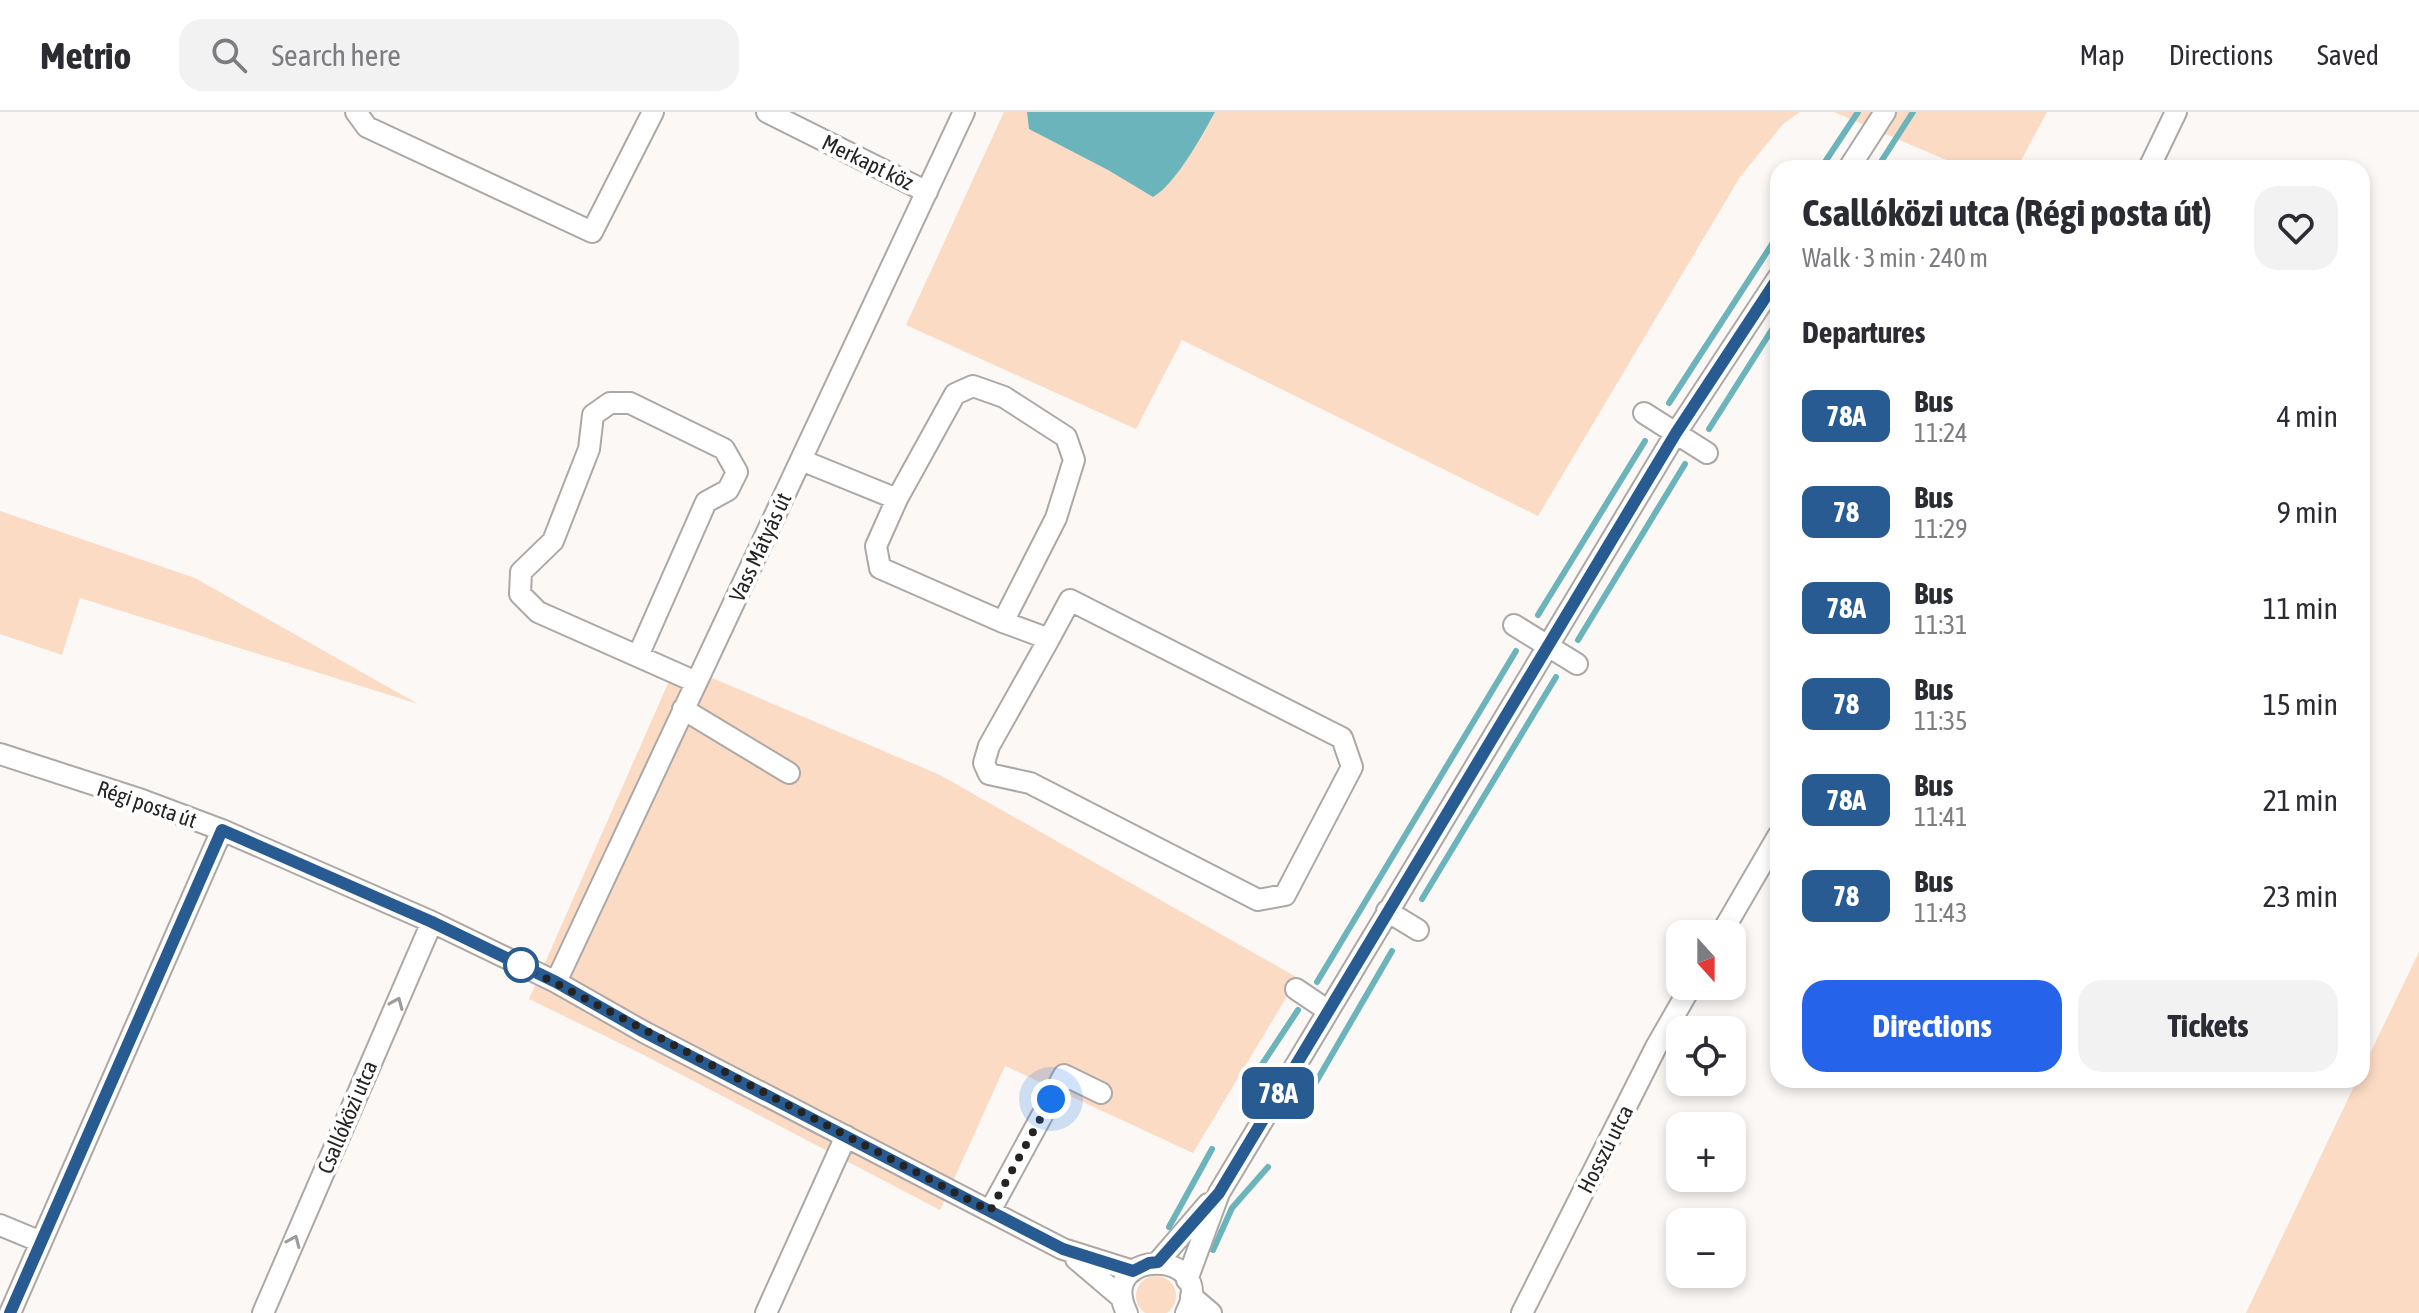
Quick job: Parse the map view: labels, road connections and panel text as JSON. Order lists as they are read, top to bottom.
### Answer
{
  "streets": {
    "street": [
      "Merkapt köz",
      "Vass Mátyás út",
      "Régi posta út",
      "Csallóközi utca",
      "Hosszú utca"
    ]
  },
  "crossings": [
    ["Merkapt köz", "Vass Mátyás út"],
    ["Vass Mátyás út", "Régi posta út"],
    ["Régi posta út", "Csallóközi utca"]
  ],
  "one_way": ["Csallóközi utca"],
  "lines": ["bus line 78A"],
  "north": "bottom",
  "page": {
    "header": "Metrio",
    "search": "Search here",
    "nav": ["Map", "Directions", "Saved"],
    "on_map": "78A",
    "heading": [
      ["Csallóközi utca (Régi posta út)", "Walk · 3 min · 240 m"],
      "Departures"
    ],
    "list": [
      {
        "mark": "78A",
        "name": "Bus",
        "note": "11:24",
        "value": "4 min"
      },
      {
        "mark": "78",
        "name": "Bus",
        "note": "11:29",
        "value": "9 min"
      },
      {
        "mark": "78A",
        "name": "Bus",
        "note": "11:31",
        "value": "11 min"
      },
      {
        "mark": "78",
        "name": "Bus",
        "note": "11:35",
        "value": "15 min"
      },
      {
        "mark": "78A",
        "name": "Bus",
        "note": "11:41",
        "value": "21 min"
      },
      {
        "mark": "78",
        "name": "Bus",
        "note": "11:43",
        "value": "23 min"
      }
    ],
    "map_buttons": ["+", "−"],
    "buttons": ["Directions", "Tickets"]
  }
}
